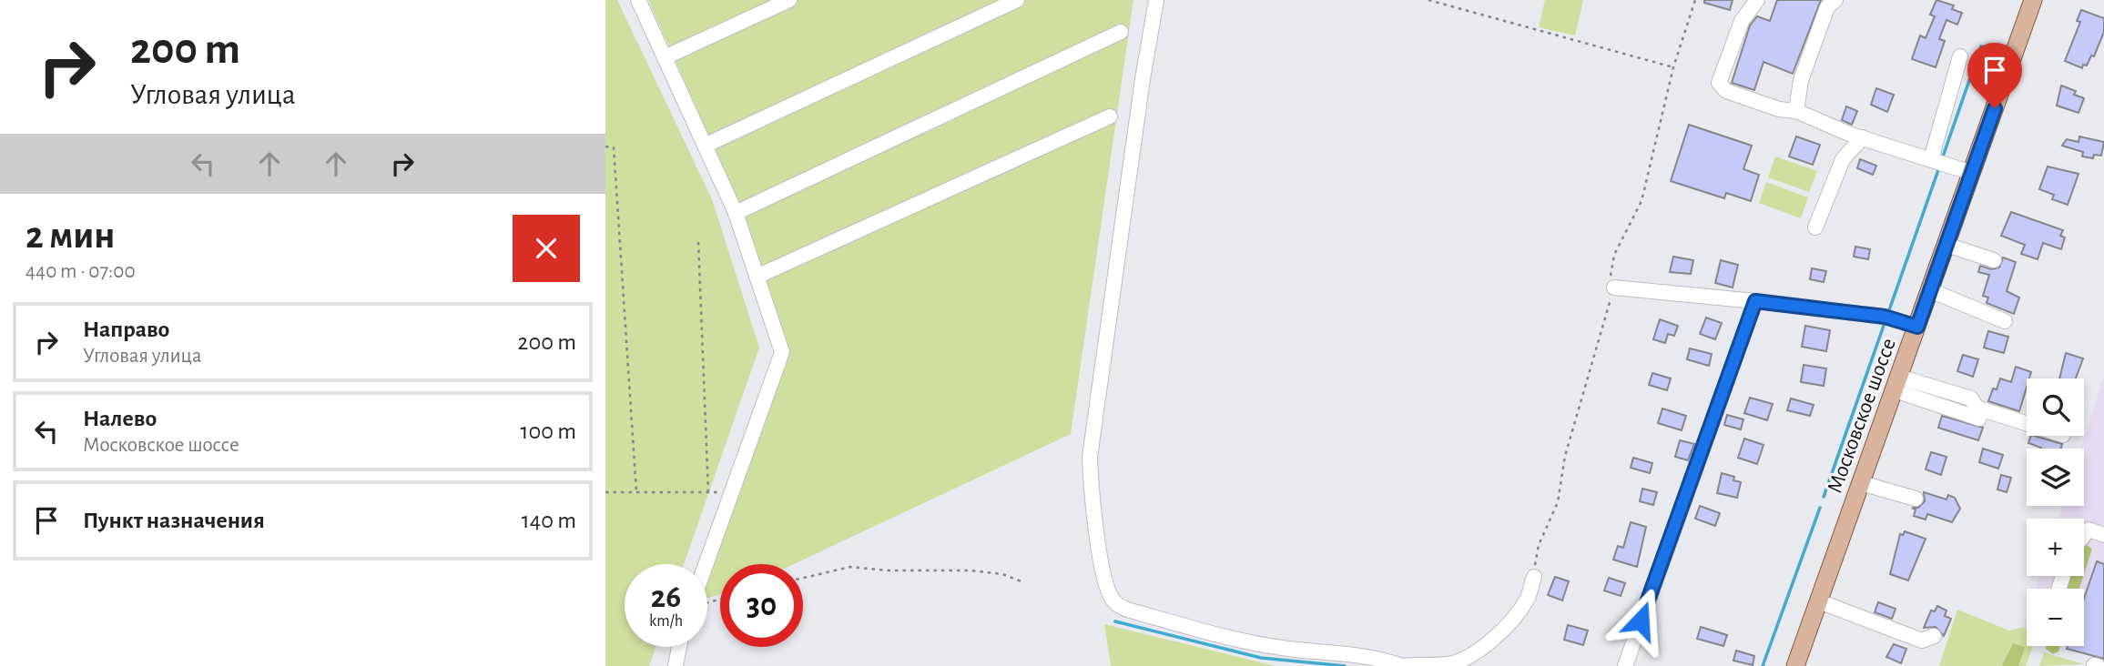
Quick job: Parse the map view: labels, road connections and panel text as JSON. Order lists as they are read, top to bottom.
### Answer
{
  "streets": {
    "main road": ["Московское шоссе"]
  },
  "page": {
    "turn": ["200 m", "Угловая улица"],
    "heading": ["2 мин", "440 m · 07:00"],
    "list": [
      {
        "name": "Направо",
        "note": "Угловая улица",
        "value": "200 m"
      },
      {
        "name": "Налево",
        "note": "Московское шоссе",
        "value": "100 m"
      },
      {
        "name": "Пункт назначения",
        "value": "140 m"
      }
    ],
    "map_buttons": ["+", "−"],
    "speed": "26 km/h",
    "limit": "30"
  }
}
